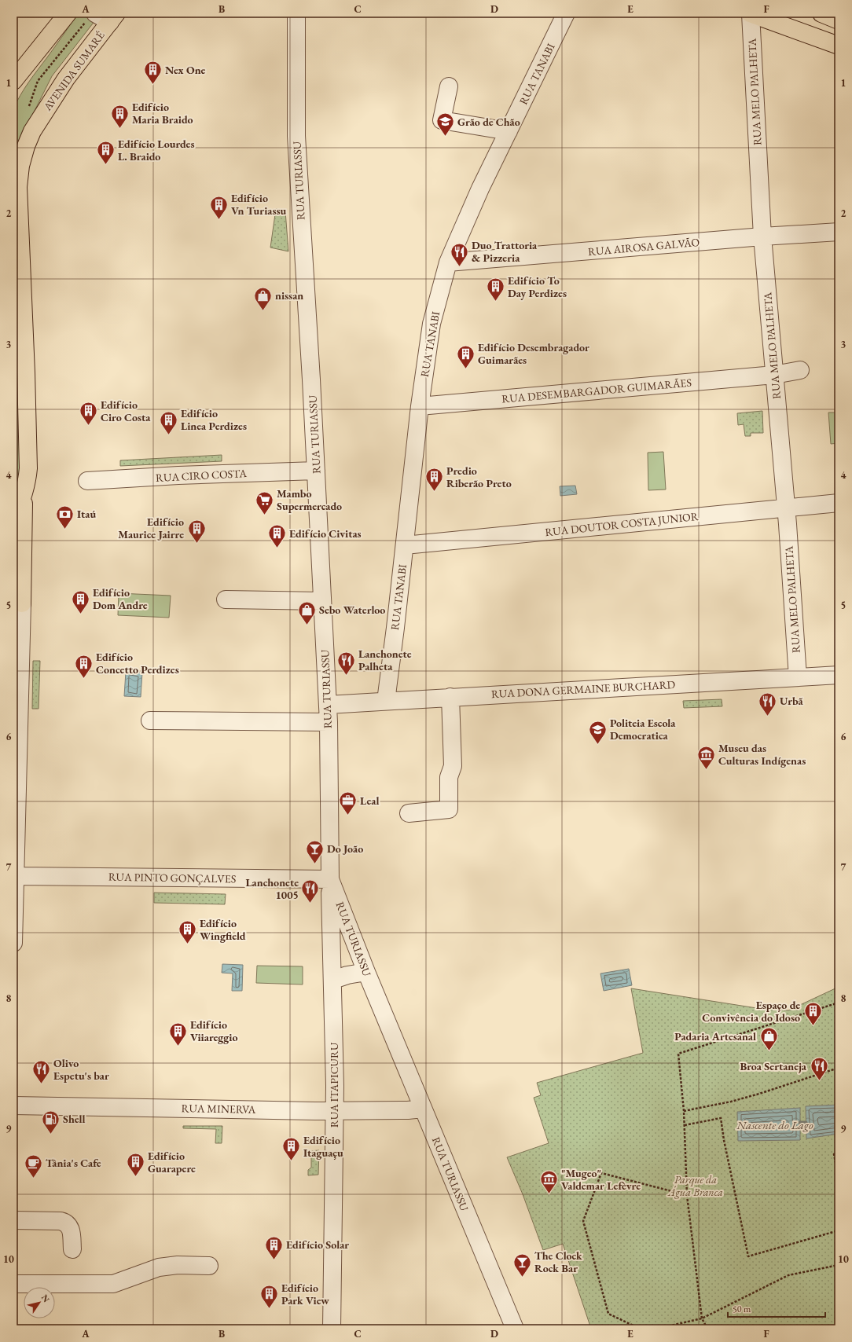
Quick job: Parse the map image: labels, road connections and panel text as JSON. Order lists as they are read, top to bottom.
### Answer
{
  "streets": {
    "main road": ["AVENIDA SUMARÉ"],
    "street": [
      "RUA TANABI",
      "RUA MELO PALHETA",
      "RUA TURIASSU",
      "RUA AIROSA GALVÃO",
      "RUA DESEMBARGADOR GUIMARÃES",
      "RUA CIRO COSTA",
      "RUA DOUTOR COSTA JUNIOR",
      "RUA DONA GERMAINE BURCHARD",
      "RUA PINTO GONÇALVES",
      "RUA ITAPICURU",
      "RUA MINERVA"
    ]
  },
  "crossings": [
    ["RUA TANABI", "RUA AIROSA GALVÃO"],
    ["RUA TANABI", "RUA DESEMBARGADOR GUIMARÃES"],
    ["RUA TANABI", "RUA DOUTOR COSTA JUNIOR"],
    ["RUA TANABI", "RUA DONA GERMAINE BURCHARD"],
    ["RUA MELO PALHETA", "RUA AIROSA GALVÃO"],
    ["RUA MELO PALHETA", "RUA DESEMBARGADOR GUIMARÃES"],
    ["RUA MELO PALHETA", "RUA DOUTOR COSTA JUNIOR"],
    ["RUA MELO PALHETA", "RUA DONA GERMAINE BURCHARD"],
    ["RUA TURIASSU", "RUA CIRO COSTA"],
    ["RUA TURIASSU", "RUA DONA GERMAINE BURCHARD"],
    ["RUA TURIASSU", "RUA PINTO GONÇALVES"],
    ["RUA TURIASSU", "RUA ITAPICURU"],
    ["RUA TURIASSU", "RUA MINERVA"],
    ["RUA PINTO GONÇALVES", "RUA ITAPICURU"],
    ["RUA ITAPICURU", "RUA MINERVA"]
  ],
  "water": ["Nascente do Lago"],
  "parks": ["Parque da Água Branca"],
  "places": {
    "building": [
      "Nex One",
      "Edifício Maria Braido",
      "Edifício Lourdes L. Braido",
      "Edifício Vn Turiassu",
      "Edifício To Day Perdizes",
      "Edifício Desembragador Guimarães",
      "Edifício Ciro Costa",
      "Edifício Linea Perdizes",
      "Predio Riberão Preto",
      "Edifício Maurice Jairre",
      "Edifício Civitas",
      "Edifício Dom Andre",
      "Edifício Concetto Perdizes",
      "Edifício Wingfield",
      "Espaço de Convivência do Idoso",
      "Edifício Viiareggio",
      "Edifício Itaguaçu",
      "Edifício Guarapere",
      "Edifício Solar",
      "Edifício Park View"
    ],
    "school or university": ["Grão de Chão", "Politeia Escola Democratica"],
    "restaurant": [
      "Duo Trattoria & Pizzeria",
      "Lanchonete Palheta",
      "Urbã",
      "Lanchonete 1005",
      "Broa Sertaneja",
      "Olivo Espetu's bar"
    ],
    "shop": ["nissan", "Sebo Waterloo", "Padaria Artesanal"],
    "supermarket": ["Mambo Supermercado"],
    "bank": ["Itaú"],
    "museum": ["Museu das Culturas Indígenas", "\"Mugeo\" Valdemar Lefèvre"],
    "office": ["Leal"],
    "bar": ["Do João", "The Clock Rock Bar"],
    "fuel station": ["Shell"],
    "cafe": ["Tânia's Cafe"]
  },
  "scale_bar": "50 m",
  "north": "top right",
  "grid": {
    "columns": [
      "A",
      "B",
      "C",
      "D",
      "E",
      "F"
    ],
    "rows": [
      "1",
      "2",
      "3",
      "4",
      "5",
      "6",
      "7",
      "8",
      "9",
      "10"
    ]
  }
}
